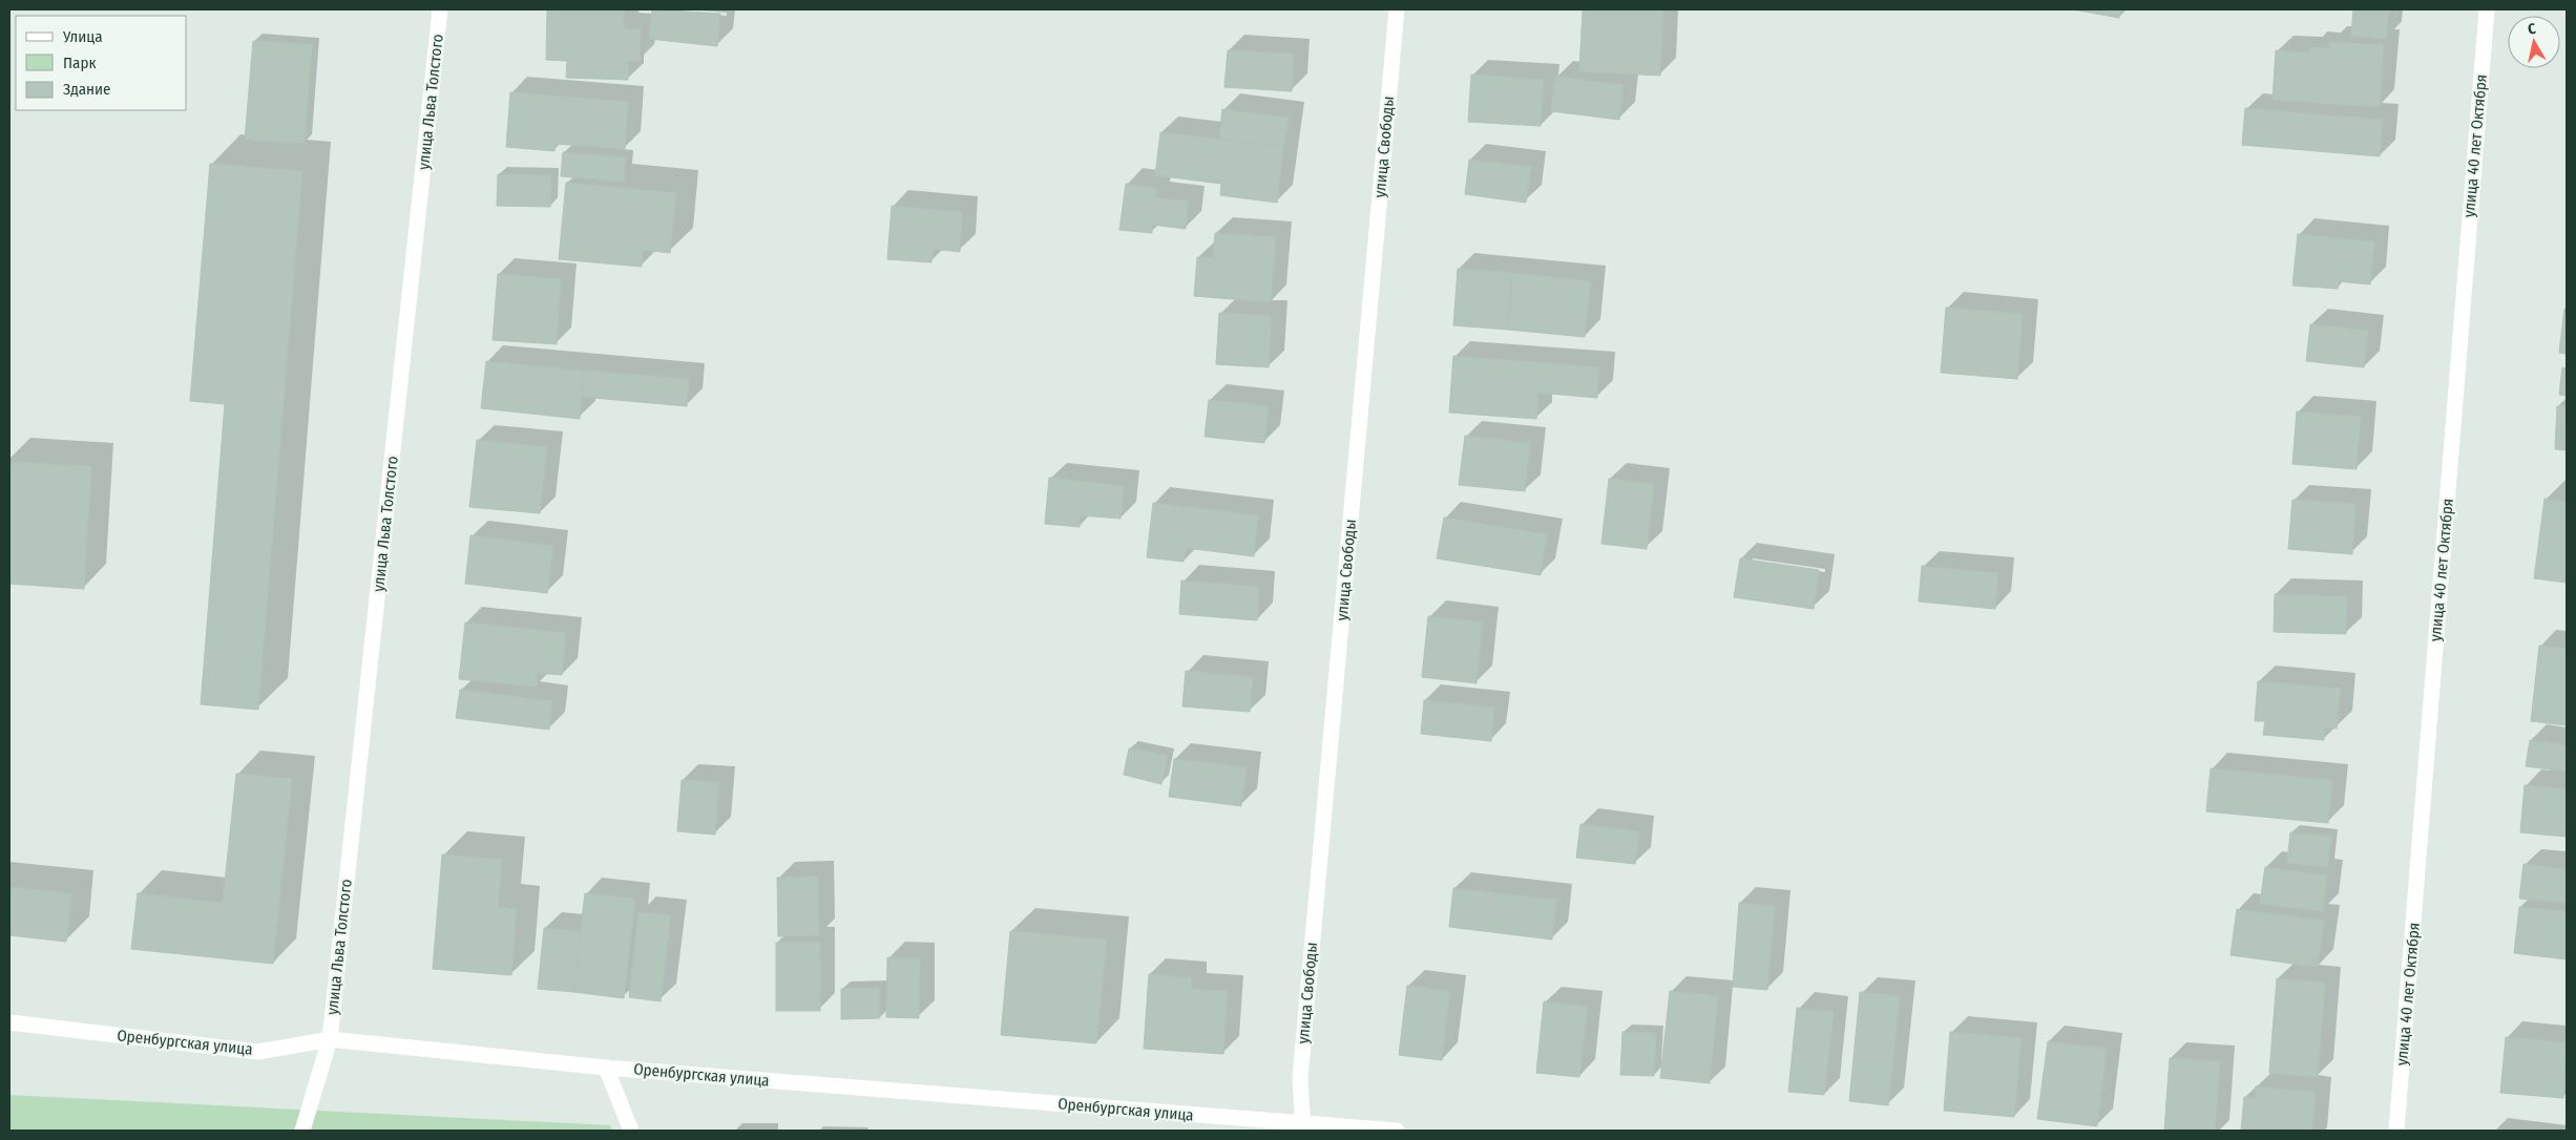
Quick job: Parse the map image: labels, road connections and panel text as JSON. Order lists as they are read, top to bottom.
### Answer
{
  "streets": {
    "street": [
      "улица Льва Толстого",
      "улица 40 лет Октября",
      "улица Свободы",
      "Оренбургская улица"
    ]
  },
  "crossings": [
    ["улица Льва Толстого", "Оренбургская улица"],
    ["улица Свободы", "Оренбургская улица"]
  ],
  "legend": ["Улица", "Парк", "Здание"],
  "north": "top"
}
